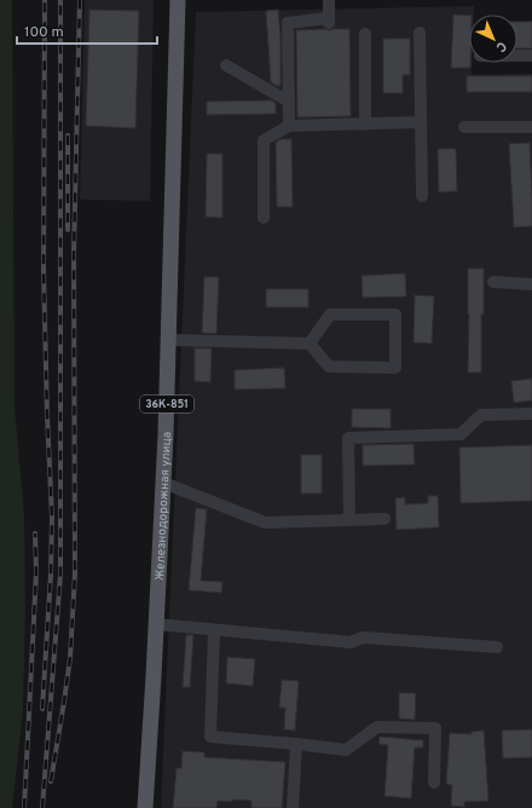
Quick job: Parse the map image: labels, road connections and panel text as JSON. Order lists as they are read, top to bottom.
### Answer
{
  "streets": {
    "main road": ["36К-851", "Железнодорожная улица"]
  },
  "scale_bar": "100 m",
  "north": "bottom right"
}
